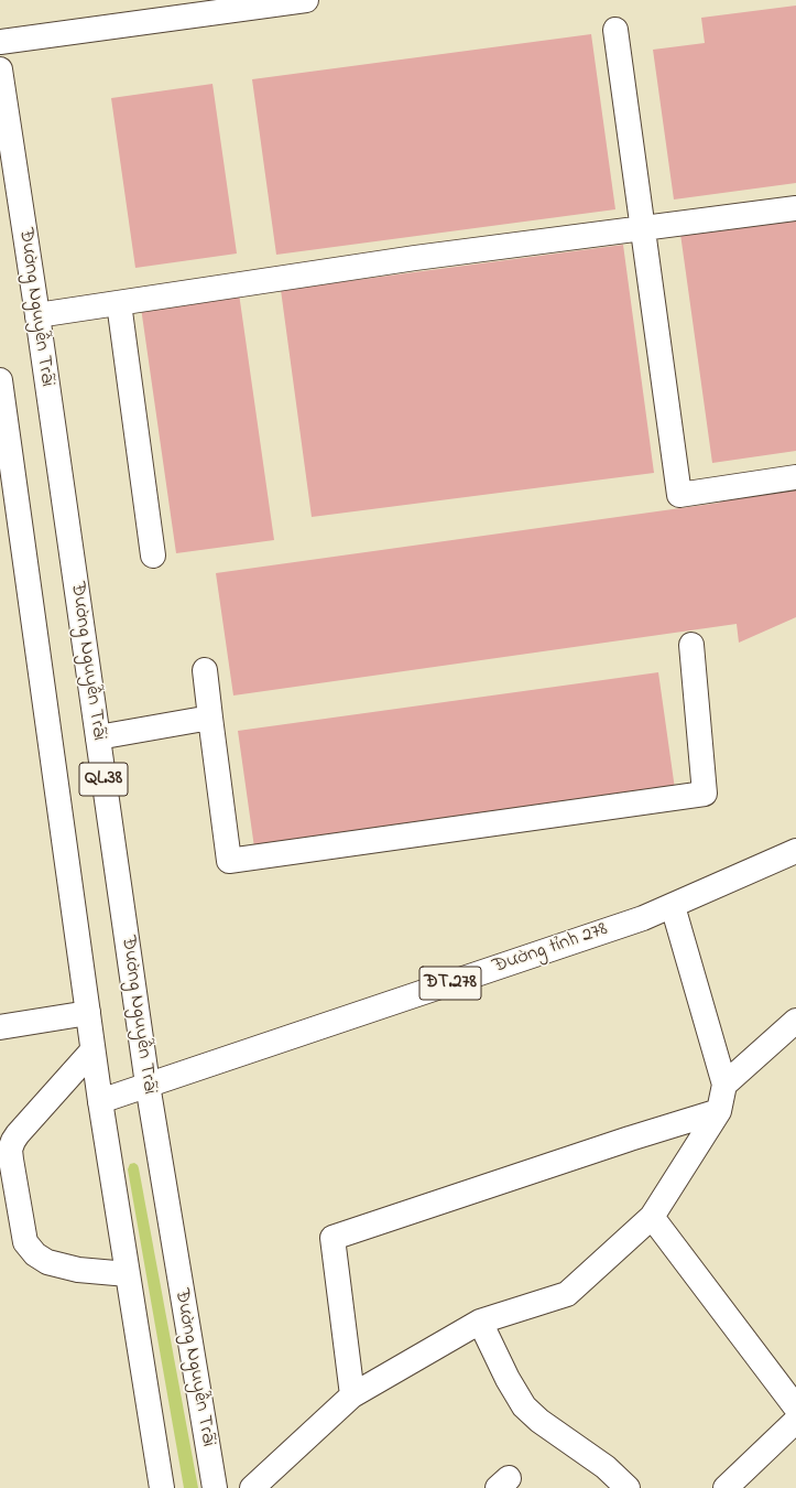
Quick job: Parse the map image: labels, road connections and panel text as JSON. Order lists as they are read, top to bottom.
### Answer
{
  "streets": {
    "main road": [
      "Đường Nguyễn Trãi",
      "QL.38",
      "Đường tỉnh 278",
      "ĐT.278"
    ]
  },
  "crossings": [
    ["Đường Nguyễn Trãi", "Đường tỉnh 278"],
    ["QL.38", "Đường tỉnh 278"]
  ]
}
